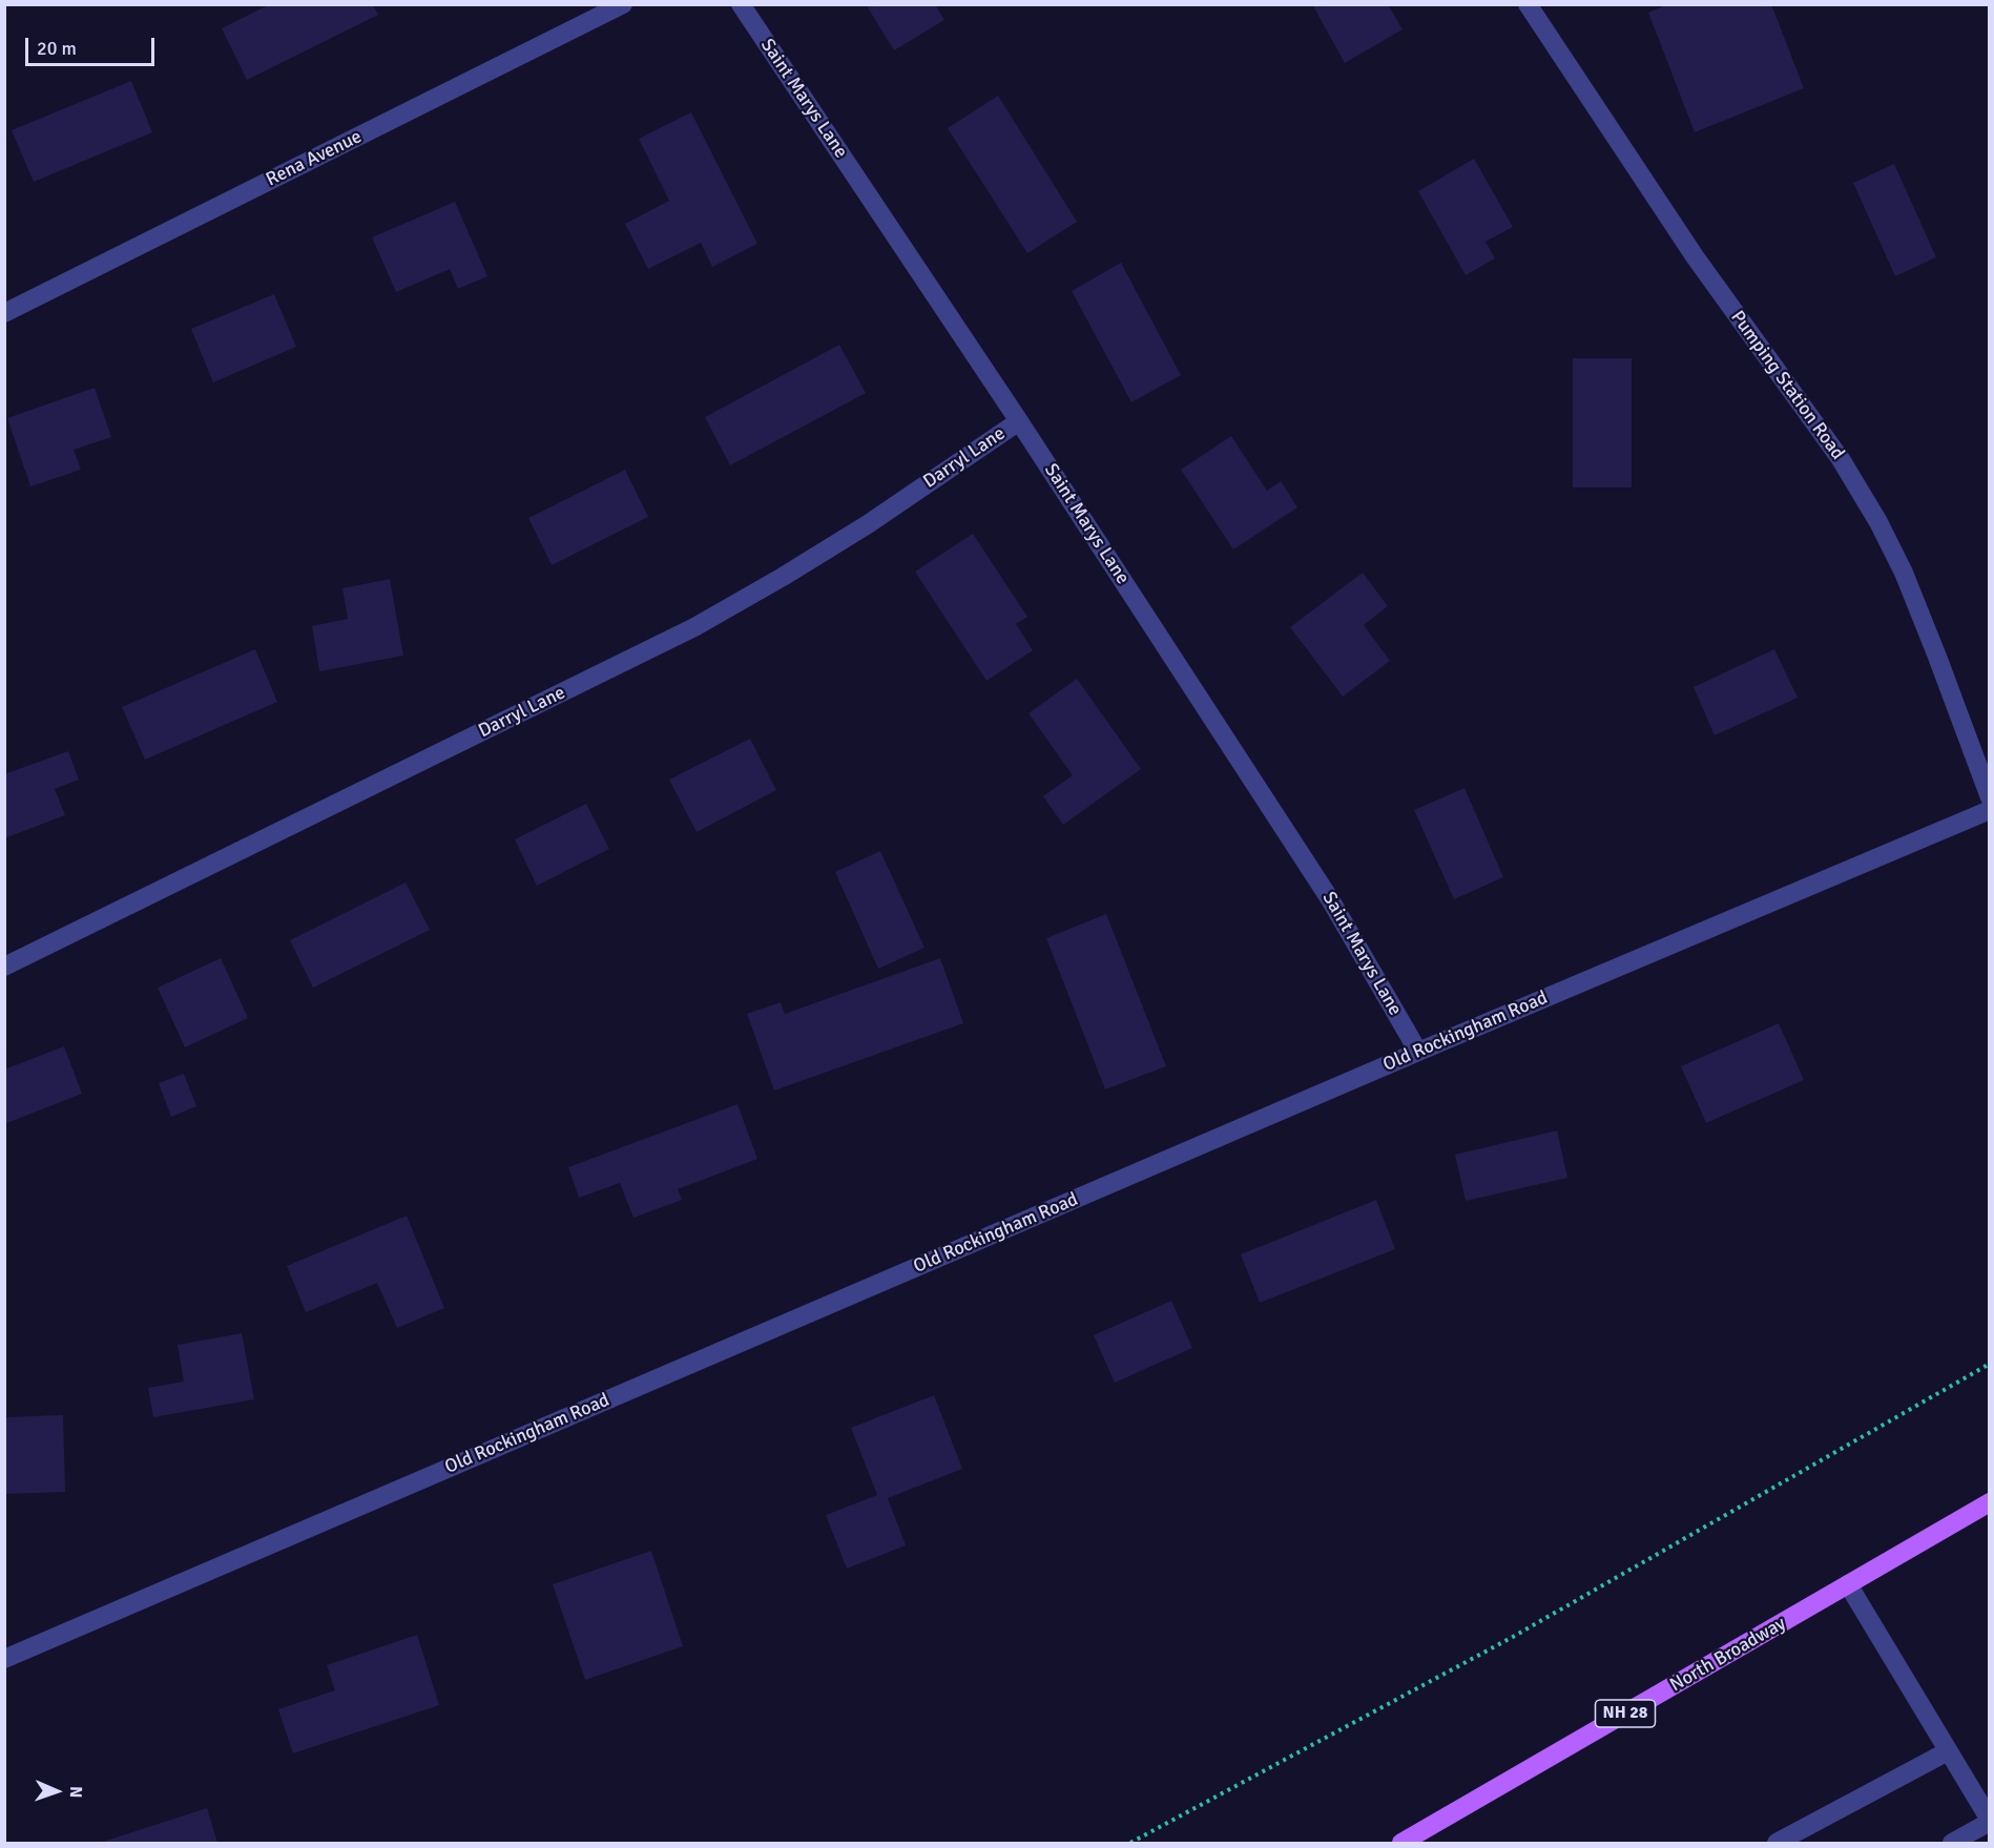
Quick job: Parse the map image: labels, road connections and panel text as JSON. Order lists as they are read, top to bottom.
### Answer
{
  "streets": {
    "main road": ["North Broadway", "NH 28"],
    "street": [
      "Saint Marys Lane",
      "Rena Avenue",
      "Pumping Station Road",
      "Darryl Lane",
      "Old Rockingham Road"
    ]
  },
  "crossings": [
    ["Saint Marys Lane", "Darryl Lane"],
    ["Saint Marys Lane", "Old Rockingham Road"]
  ],
  "scale_bar": "20 m",
  "north": "right"
}
